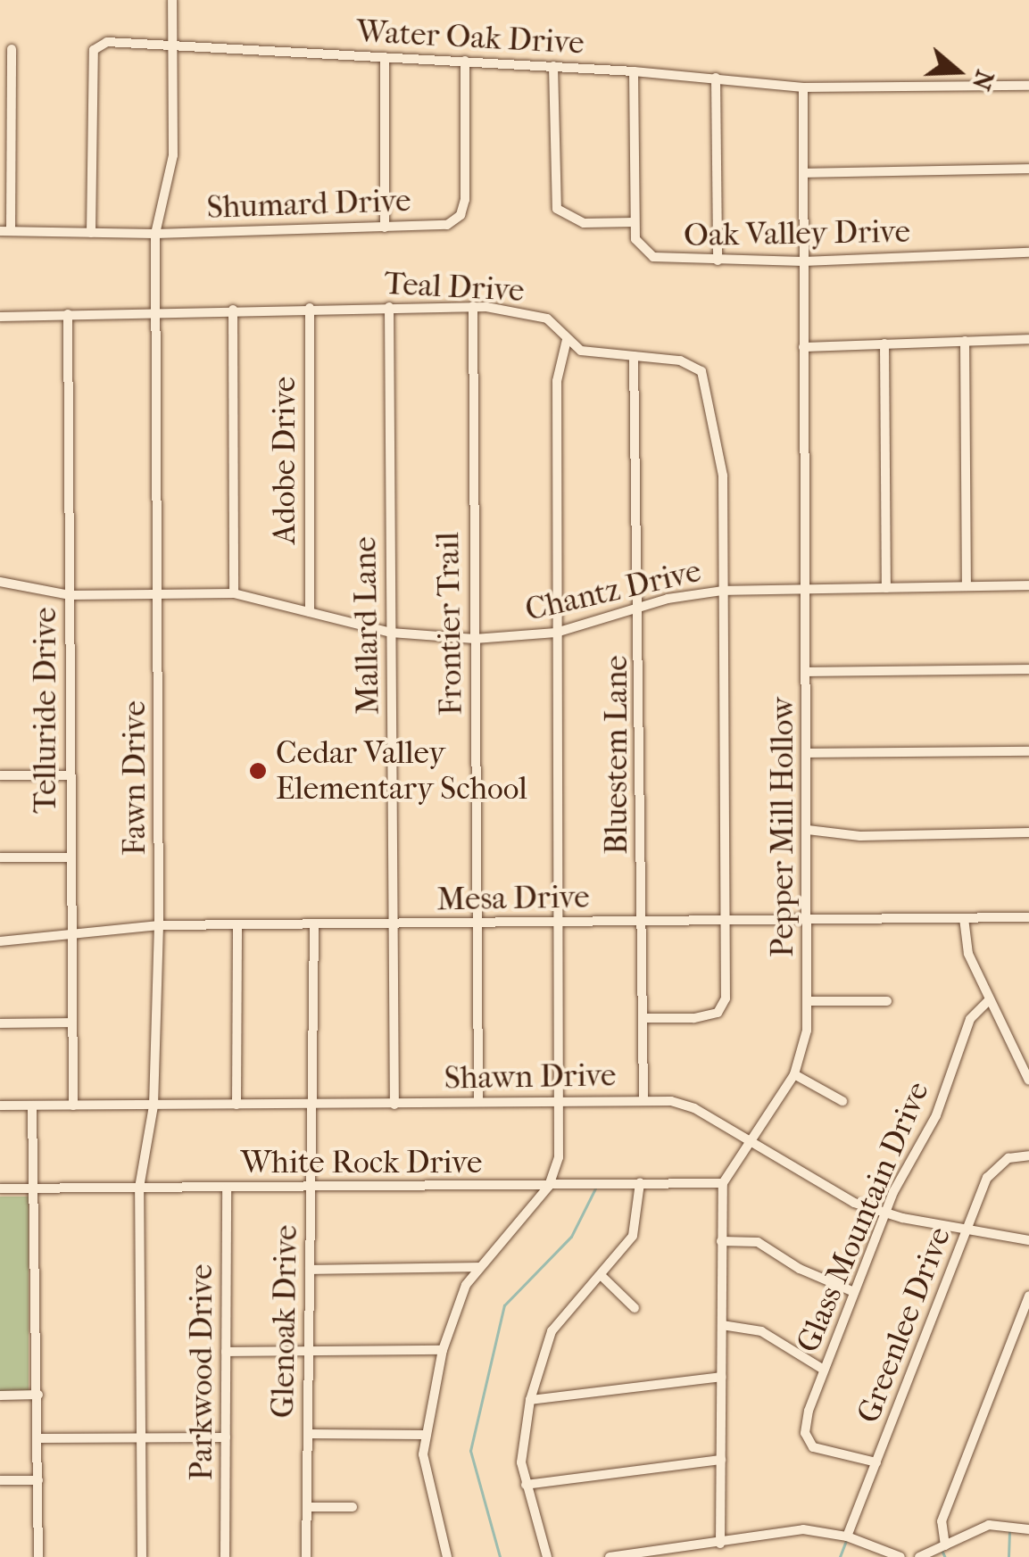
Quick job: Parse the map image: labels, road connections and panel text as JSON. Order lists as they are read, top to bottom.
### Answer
{
  "streets": {
    "street": [
      "Water Oak Drive",
      "Shumard Drive",
      "Oak Valley Drive",
      "Teal Drive",
      "Adobe Drive",
      "Chantz Drive",
      "Frontier Trail",
      "Mallard Lane",
      "Telluride Drive",
      "Bluestem Lane",
      "Fawn Drive",
      "Pepper Mill Hollow",
      "Mesa Drive",
      "Shawn Drive",
      "White Rock Drive",
      "Glass Mountain Drive",
      "Glenoak Drive",
      "Greenlee Drive",
      "Parkwood Drive"
    ]
  },
  "crossings": [
    ["Water Oak Drive", "Shumard Drive"],
    ["Water Oak Drive", "Fawn Drive"],
    ["Water Oak Drive", "Pepper Mill Hollow"],
    ["Shumard Drive", "Fawn Drive"],
    ["Oak Valley Drive", "Pepper Mill Hollow"],
    ["Teal Drive", "Adobe Drive"],
    ["Teal Drive", "Chantz Drive"],
    ["Teal Drive", "Frontier Trail"],
    ["Teal Drive", "Mallard Lane"],
    ["Teal Drive", "Telluride Drive"],
    ["Teal Drive", "Bluestem Lane"],
    ["Teal Drive", "Fawn Drive"],
    ["Teal Drive", "Mesa Drive"],
    ["Adobe Drive", "Chantz Drive"],
    ["Chantz Drive", "Frontier Trail"],
    ["Chantz Drive", "Mallard Lane"],
    ["Chantz Drive", "Telluride Drive"],
    ["Chantz Drive", "Bluestem Lane"],
    ["Chantz Drive", "Fawn Drive"],
    ["Chantz Drive", "Pepper Mill Hollow"],
    ["Frontier Trail", "Mesa Drive"],
    ["Frontier Trail", "Shawn Drive"],
    ["Mallard Lane", "Mesa Drive"],
    ["Mallard Lane", "Shawn Drive"],
    ["Telluride Drive", "Mesa Drive"],
    ["Telluride Drive", "Shawn Drive"],
    ["Bluestem Lane", "Mesa Drive"],
    ["Bluestem Lane", "Shawn Drive"],
    ["Fawn Drive", "Mesa Drive"],
    ["Fawn Drive", "Shawn Drive"],
    ["Fawn Drive", "White Rock Drive"],
    ["Pepper Mill Hollow", "Mesa Drive"],
    ["Pepper Mill Hollow", "Shawn Drive"],
    ["Pepper Mill Hollow", "White Rock Drive"],
    ["Mesa Drive", "Glenoak Drive"],
    ["Shawn Drive", "Glass Mountain Drive"],
    ["Shawn Drive", "Glenoak Drive"],
    ["Shawn Drive", "Greenlee Drive"],
    ["White Rock Drive", "Glenoak Drive"],
    ["White Rock Drive", "Parkwood Drive"],
    ["Glass Mountain Drive", "Greenlee Drive"]
  ],
  "places": ["Cedar Valley Elementary School"],
  "north": "right"
}
